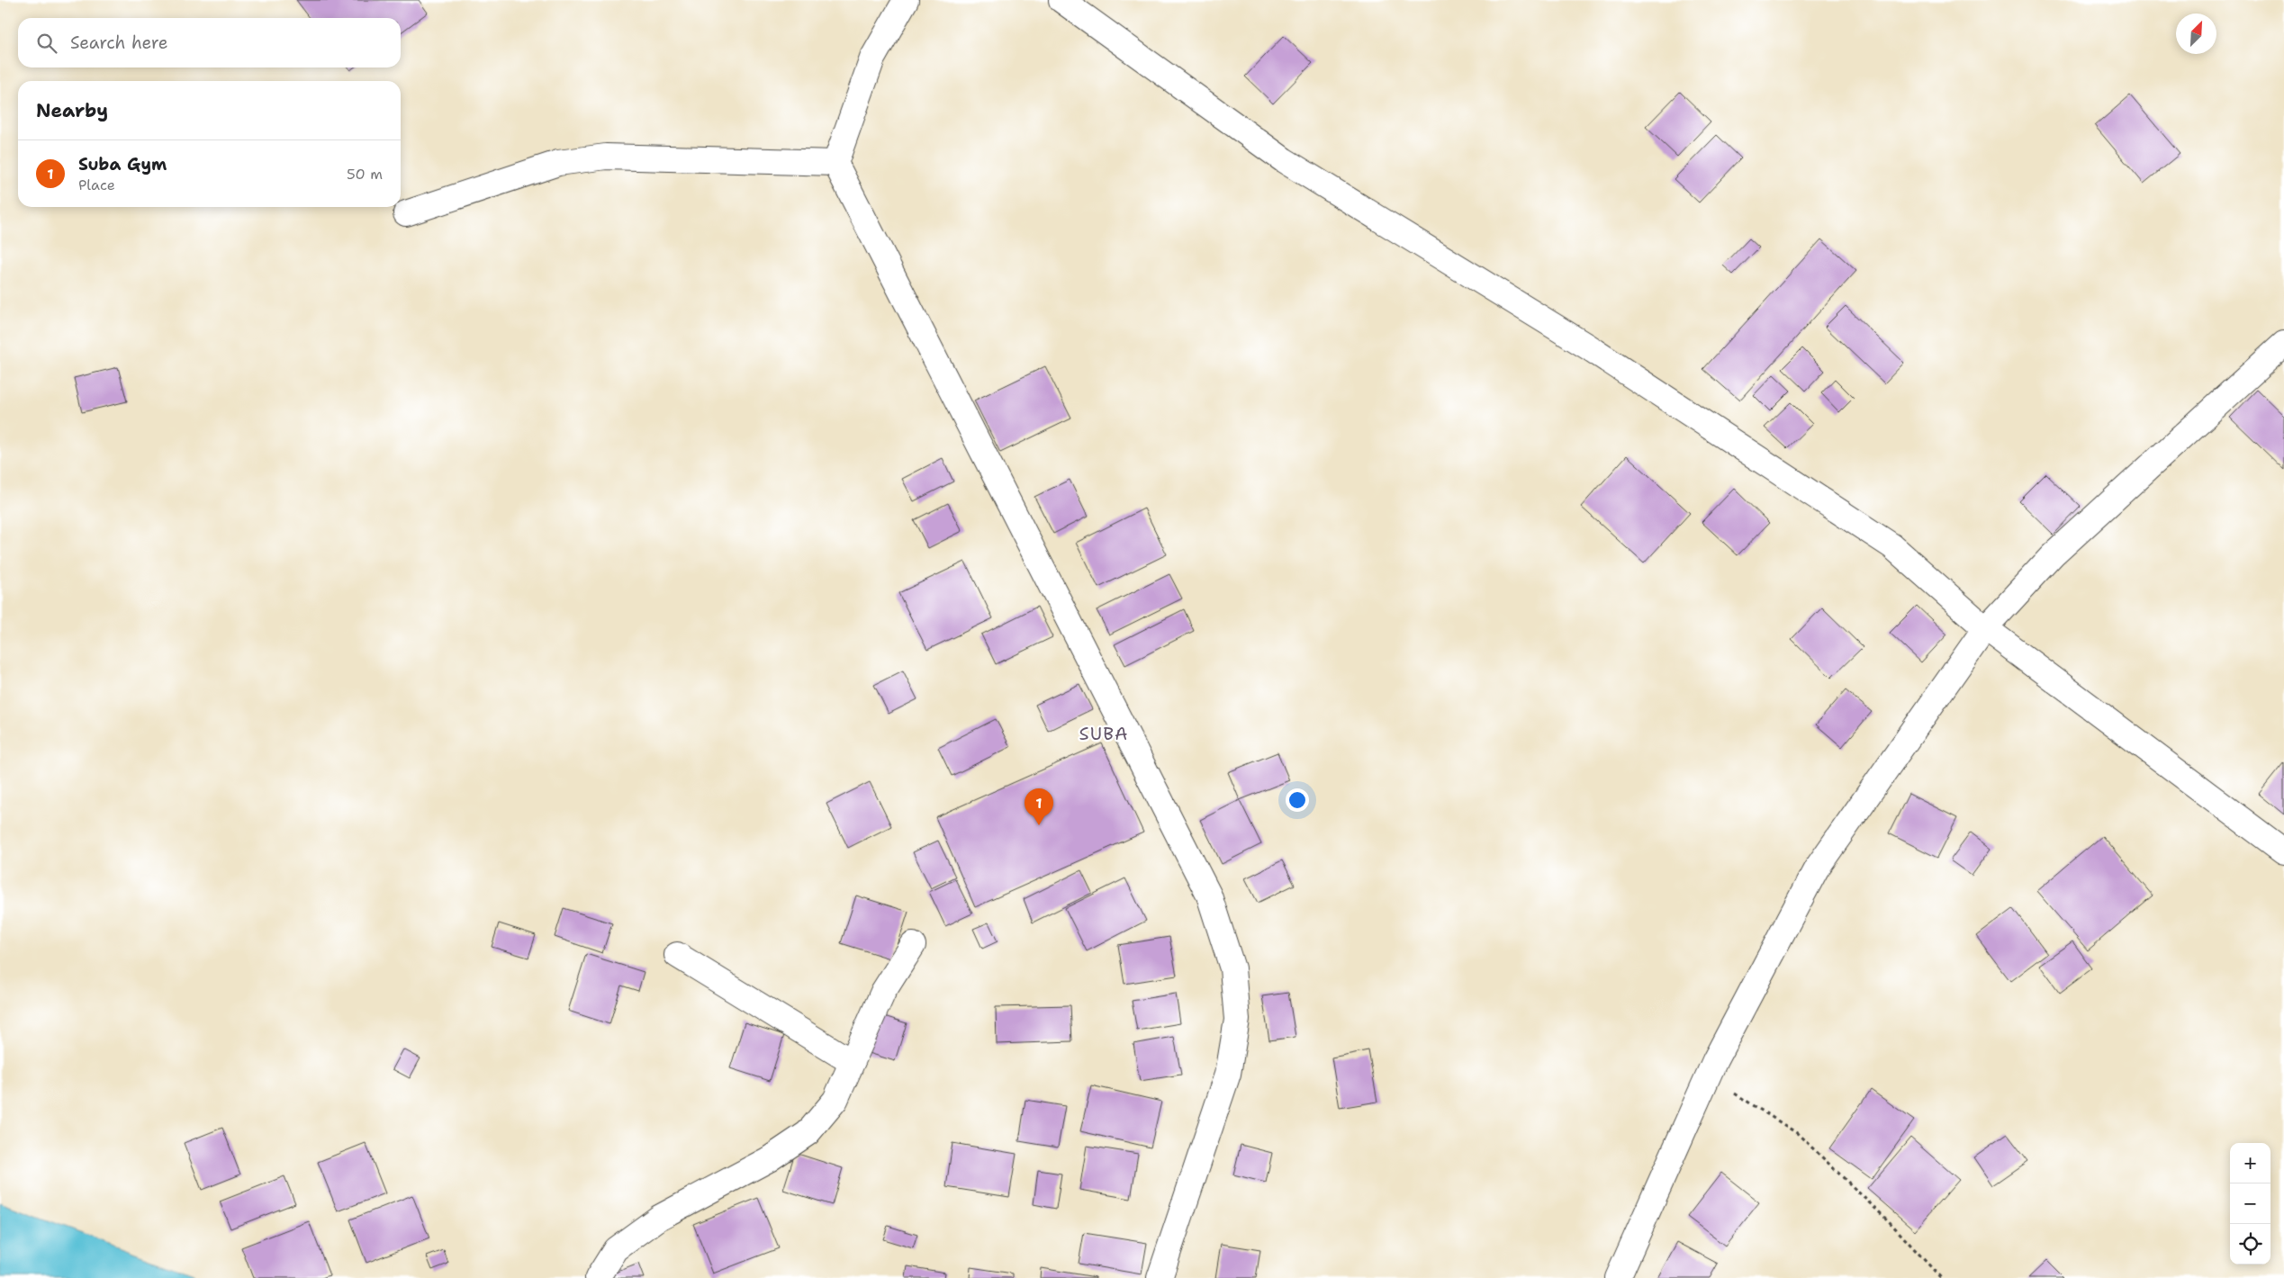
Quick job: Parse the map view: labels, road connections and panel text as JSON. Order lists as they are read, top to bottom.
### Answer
{
  "districts": ["SUBA"],
  "north": "top right",
  "page": {
    "search": "Search here",
    "heading": "Nearby",
    "list": [
      {
        "mark": "1",
        "name": "Suba Gym",
        "note": "Place",
        "value": "50 m"
      }
    ],
    "pins": "1",
    "map_buttons": ["+", "−"]
  }
}
